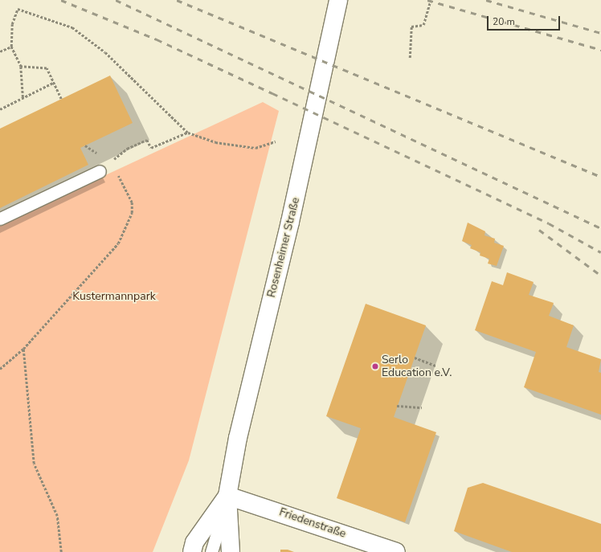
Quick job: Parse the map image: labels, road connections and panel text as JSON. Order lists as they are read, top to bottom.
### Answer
{
  "streets": {
    "main road": ["Rosenheimer Straße", "Friedenstraße"]
  },
  "crossings": [
    ["Rosenheimer Straße", "Friedenstraße"]
  ],
  "parks": ["Kustermannpark"],
  "places": ["Serlo Education e.V."],
  "scale_bar": "20 m"
}
